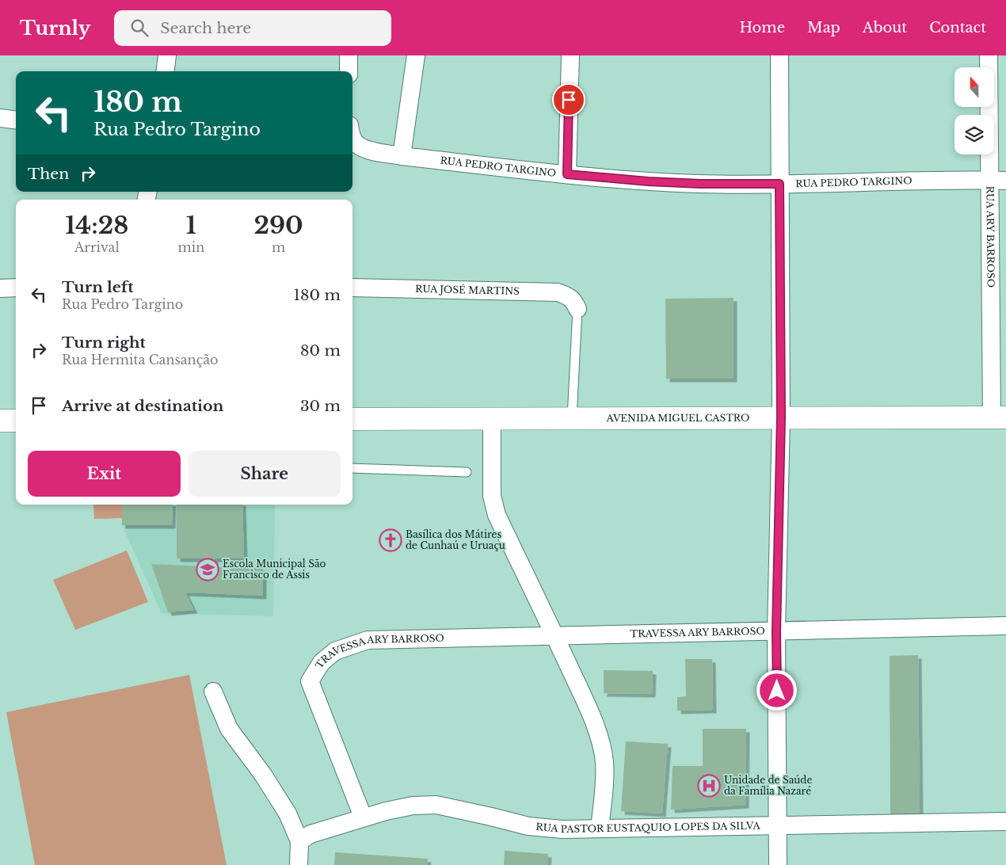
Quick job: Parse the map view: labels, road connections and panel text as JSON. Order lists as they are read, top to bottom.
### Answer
{
  "streets": {
    "main road": ["AVENIDA MIGUEL CASTRO"],
    "street": [
      "RUA PEDRO TARGINO",
      "RUA ARY BARROSO",
      "RUA JOSÉ MARTINS",
      "TRAVESSA ARY BARROSO",
      "RUA PASTOR EUSTAQUIO LOPES DA SILVA"
    ]
  },
  "crossings": [
    ["RUA PEDRO TARGINO", "RUA ARY BARROSO"],
    ["RUA ARY BARROSO", "AVENIDA MIGUEL CASTRO"],
    ["TRAVESSA ARY BARROSO", "RUA PASTOR EUSTAQUIO LOPES DA SILVA"]
  ],
  "places": {
    "church": ["Basílica dos Mátires de Cunhaú e Uruaçu"],
    "school or university": ["Escola Municipal São Francisco de Assis"],
    "hospital": ["Unidade de Saúde da Família Nazaré"]
  },
  "north": "top",
  "page": {
    "header": "Turnly",
    "search": "Search here",
    "nav": [
      "Home",
      "Map",
      "About",
      "Contact"
    ],
    "turn": ["180 m", "Rua Pedro Targino"],
    "then": "Then",
    "eta": [
      "14:28",
      "Arrival",
      "1",
      "min",
      "290",
      "m"
    ],
    "list": [
      {
        "name": "Turn left",
        "note": "Rua Pedro Targino",
        "value": "180 m"
      },
      {
        "name": "Turn right",
        "note": "Rua Hermita Cansanção",
        "value": "80 m"
      },
      {
        "name": "Arrive at destination",
        "value": "30 m"
      }
    ],
    "buttons": ["Exit", "Share"]
  }
}
